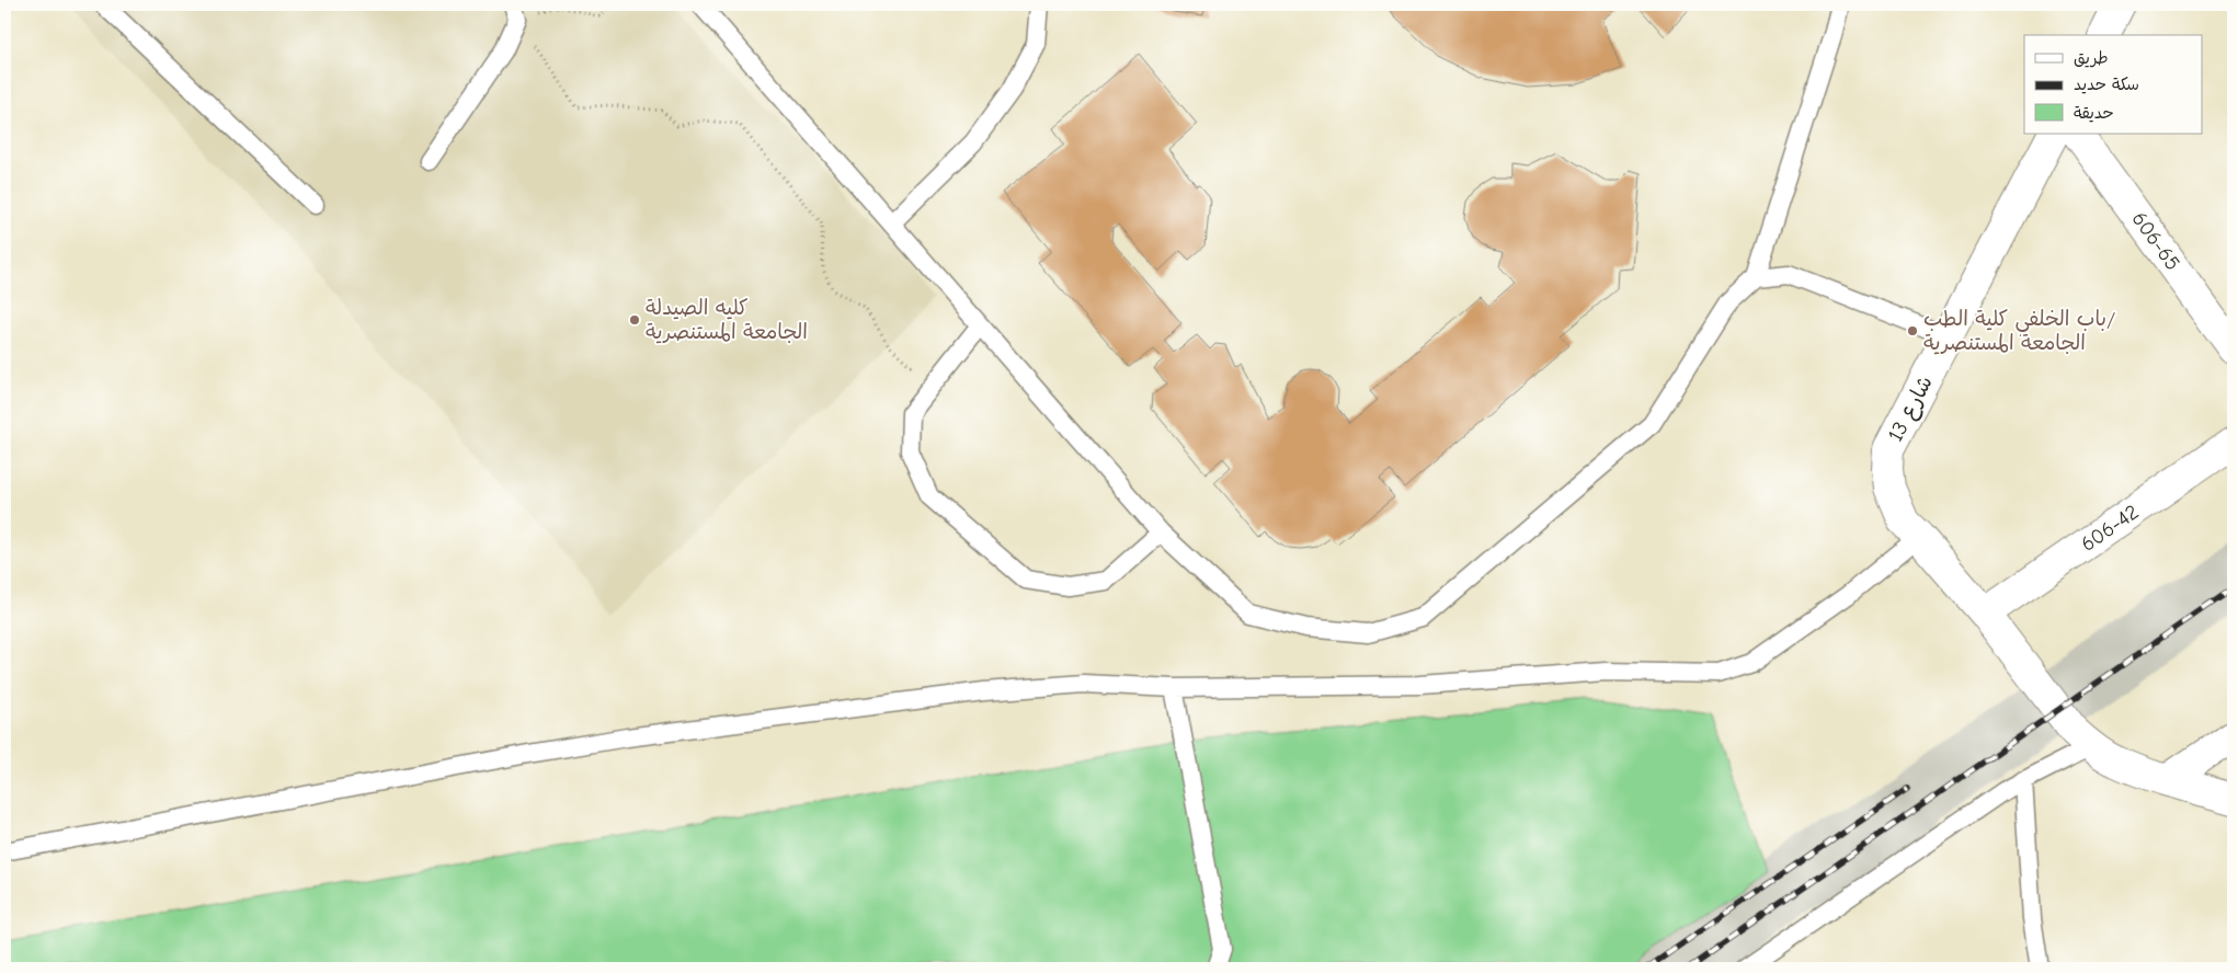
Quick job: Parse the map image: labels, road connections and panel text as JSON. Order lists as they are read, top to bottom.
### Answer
{
  "streets": {
    "street": ["606-65", "شارع 13", "606-42"]
  },
  "crossings": [
    ["شارع 13", "606-42"]
  ],
  "places": ["كليه الصيدلة الجامعة المستنصرية", "باب الخلفي كلية الطب/ الجامعة المستنصرية"],
  "legend": ["طريق", "سكة حديد", "حديقة"]
}
